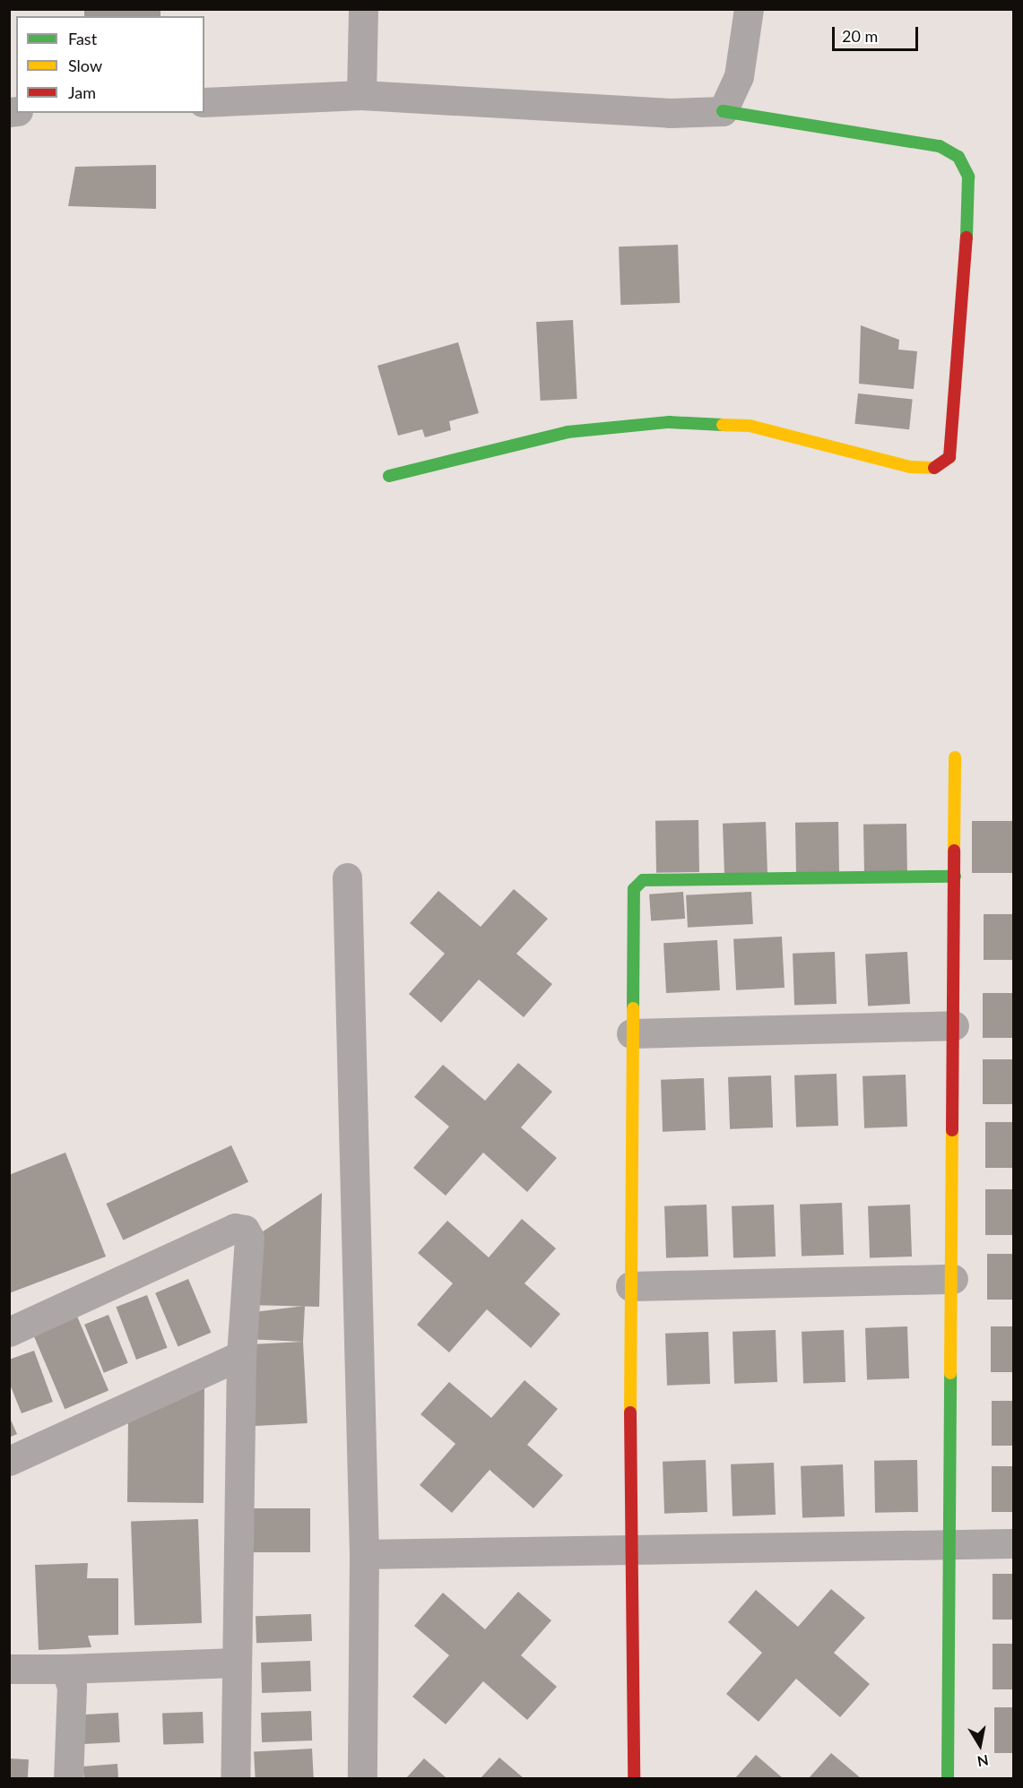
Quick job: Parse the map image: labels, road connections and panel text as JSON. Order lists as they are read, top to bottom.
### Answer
{
  "legend": ["Fast", "Slow", "Jam"],
  "scale_bar": "20 m",
  "north": "bottom"
}
